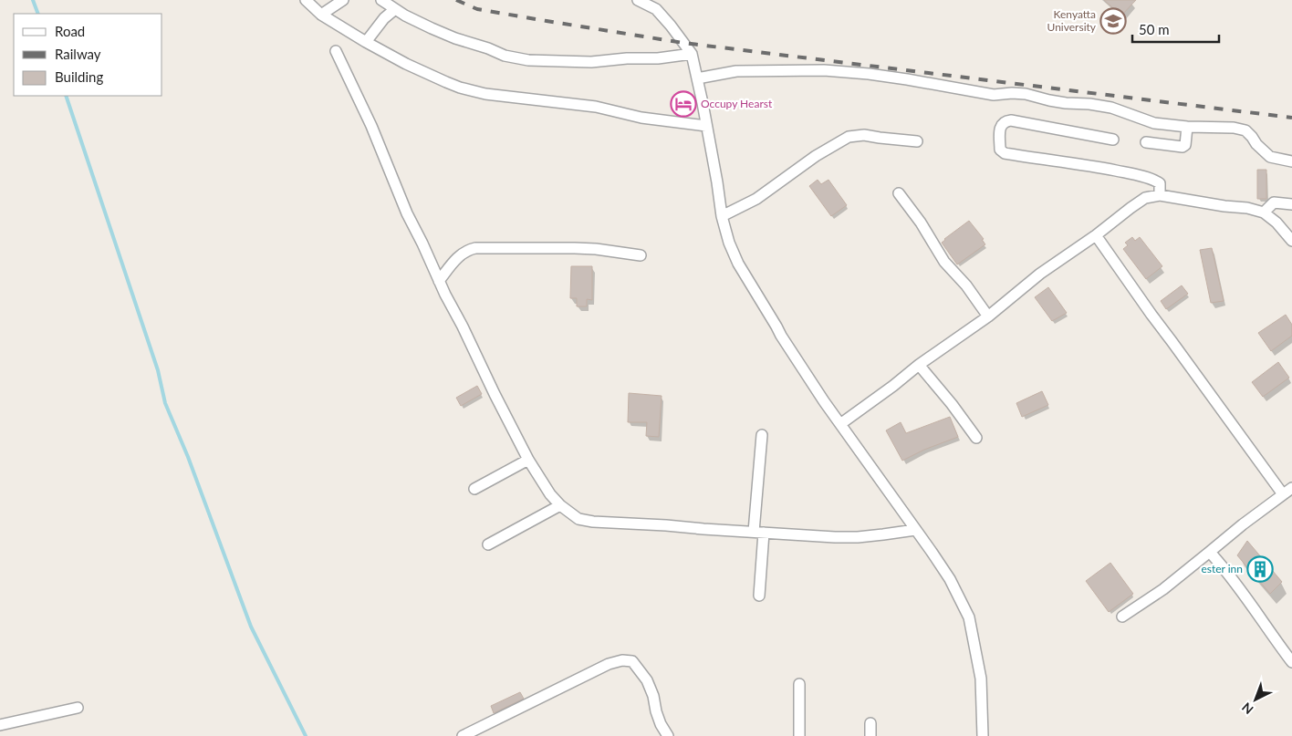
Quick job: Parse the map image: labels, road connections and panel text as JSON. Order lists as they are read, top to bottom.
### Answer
{
  "places": {
    "school or university": ["Kenyatta University"],
    "hotel": ["Occupy Hearst"],
    "building": ["ester inn"]
  },
  "legend": ["Road", "Railway", "Building"],
  "scale_bar": "50 m",
  "north": "bottom left"
}
